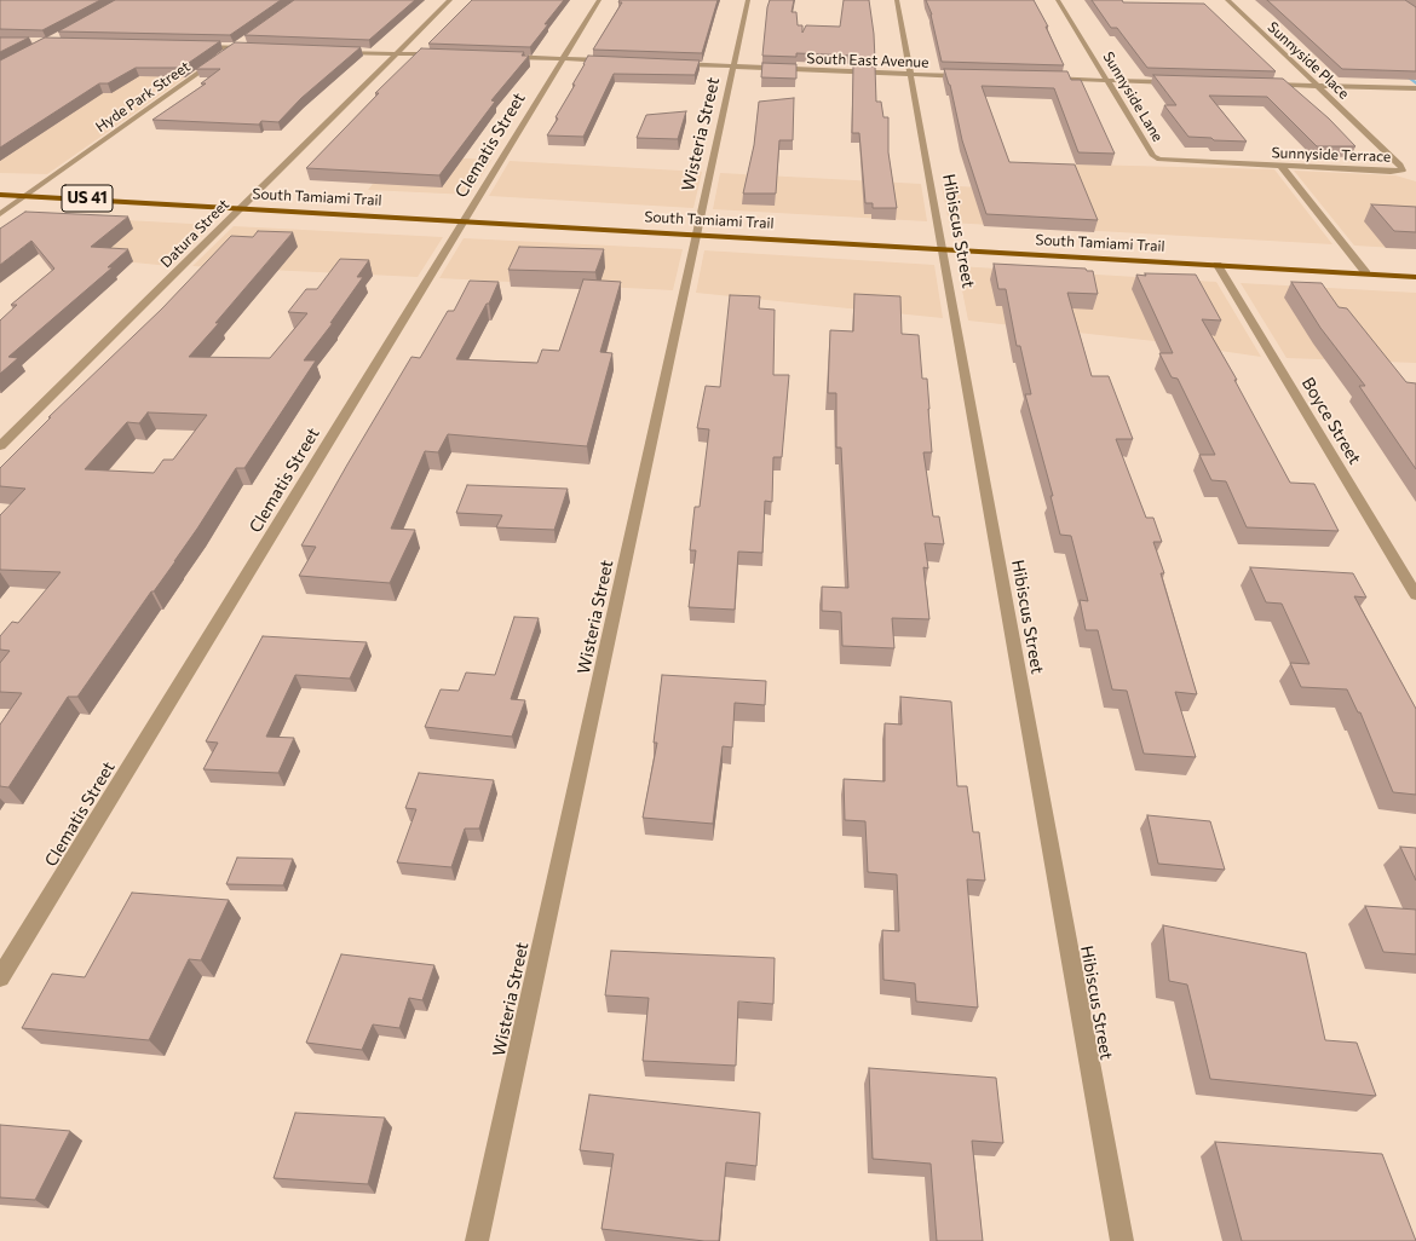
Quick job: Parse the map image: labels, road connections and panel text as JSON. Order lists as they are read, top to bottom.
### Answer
{
  "streets": {
    "main road": ["South Tamiami Trail", "US 41"],
    "street": [
      "South East Avenue",
      "Sunnyside Place",
      "Hyde Park Street",
      "Sunnyside Lane",
      "Wisteria Street",
      "Clematis Street",
      "Sunnyside Terrace",
      "Hibiscus Street",
      "Datura Street",
      "Boyce Street"
    ]
  },
  "crossings": [
    ["South East Avenue", "Wisteria Street"],
    ["South East Avenue", "Hibiscus Street"],
    ["Sunnyside Place", "Sunnyside Terrace"],
    ["Hyde Park Street", "South Tamiami Trail"],
    ["Sunnyside Lane", "Sunnyside Terrace"],
    ["Wisteria Street", "South Tamiami Trail"],
    ["Clematis Street", "South Tamiami Trail"],
    ["South Tamiami Trail", "Hibiscus Street"],
    ["South Tamiami Trail", "Datura Street"],
    ["South Tamiami Trail", "Boyce Street"]
  ]
}
